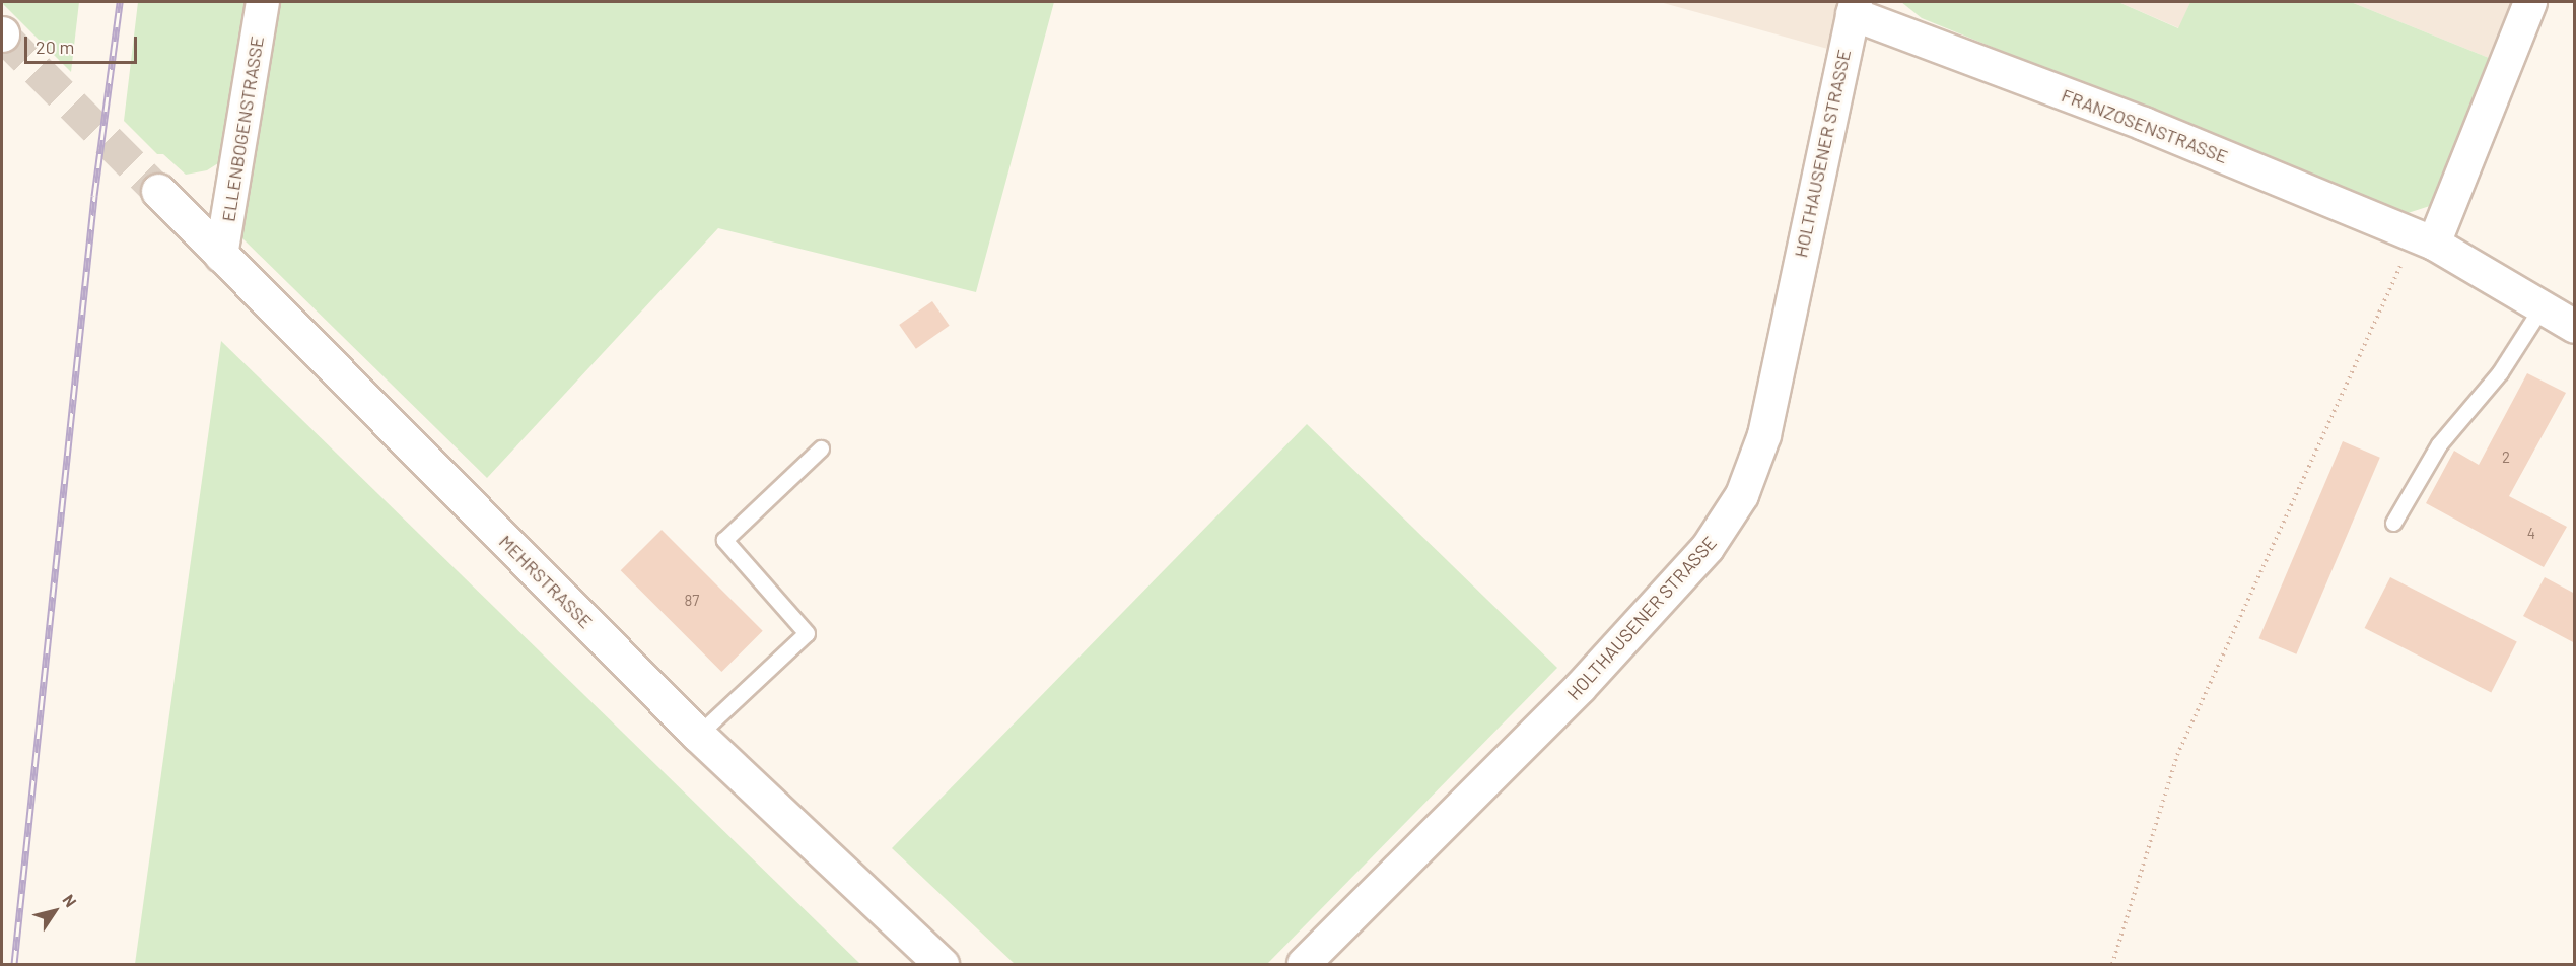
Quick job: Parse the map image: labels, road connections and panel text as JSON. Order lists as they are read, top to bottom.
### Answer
{
  "streets": {
    "street": [
      "FRANZOSENSTRASSE",
      "ELLENBOGENSTRASSE",
      "HOLTHAUSENER STRASSE",
      "MEHRSTRASSE"
    ]
  },
  "crossings": [
    ["FRANZOSENSTRASSE", "HOLTHAUSENER STRASSE"],
    ["ELLENBOGENSTRASSE", "MEHRSTRASSE"]
  ],
  "house_numbers": ["2", "4", "87"],
  "scale_bar": "20 m",
  "north": "top right"
}
